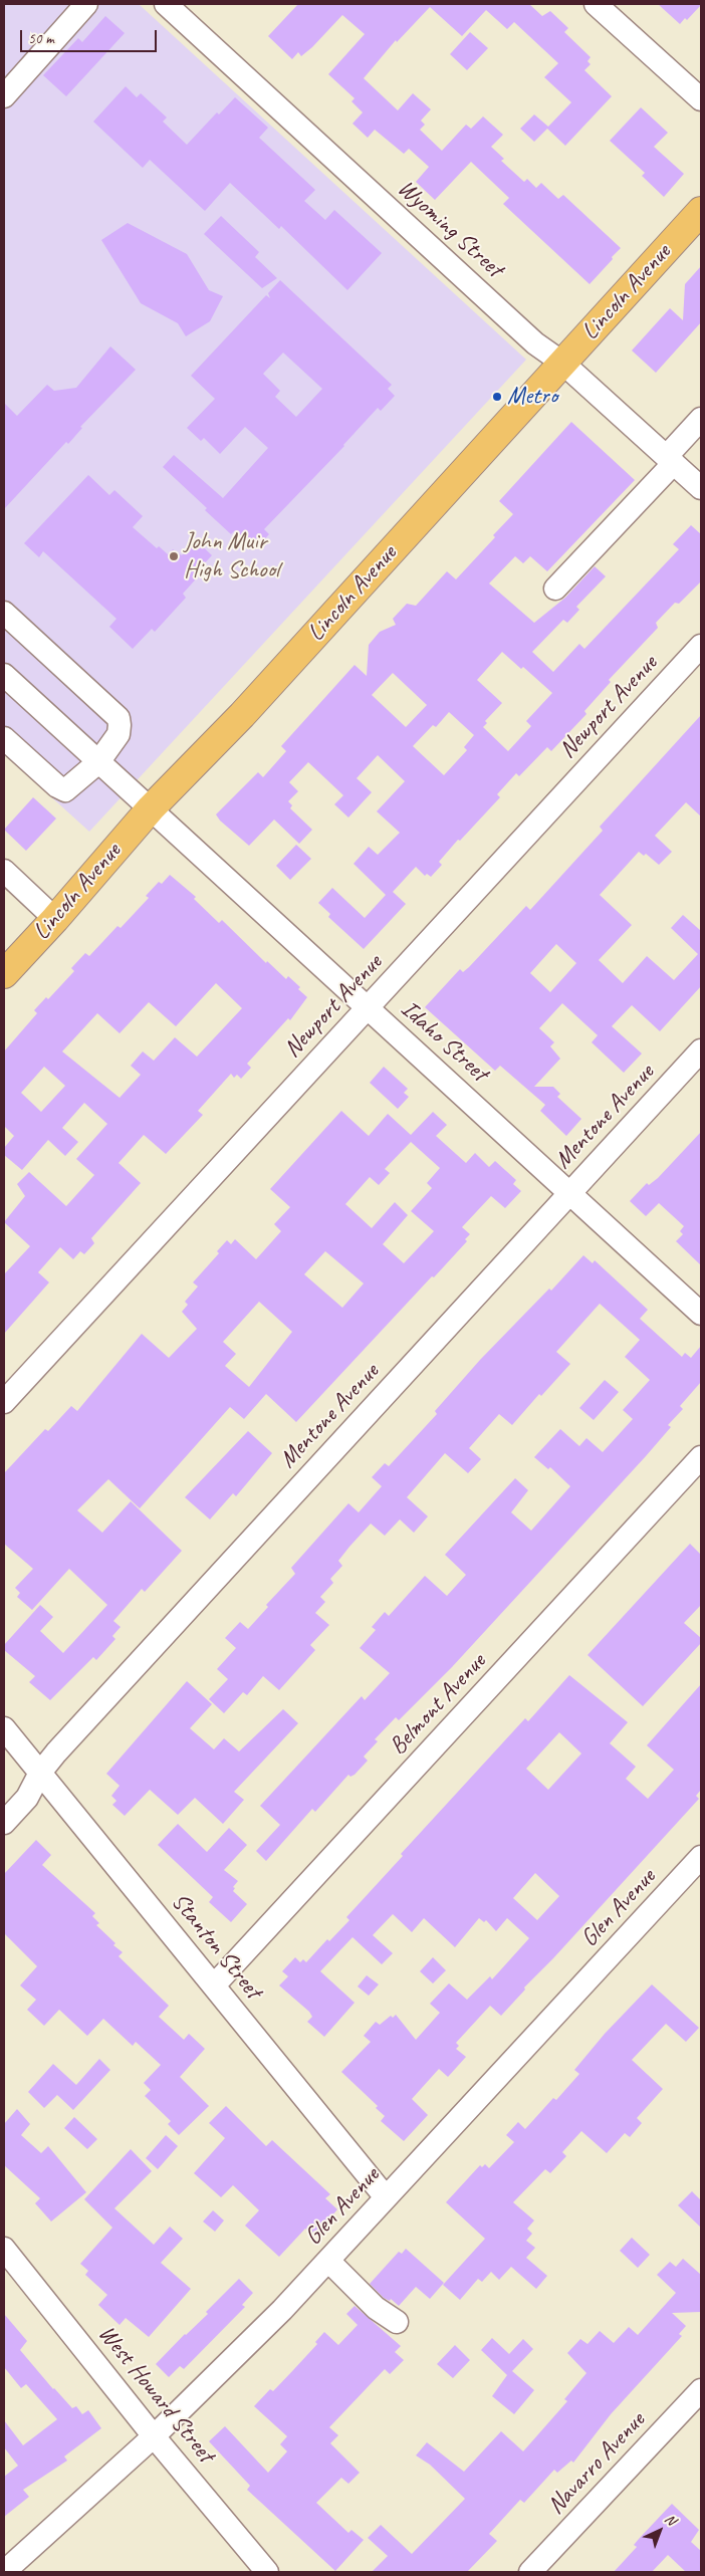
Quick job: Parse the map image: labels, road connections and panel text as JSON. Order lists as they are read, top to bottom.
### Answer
{
  "streets": {
    "main road": ["Lincoln Avenue"],
    "street": [
      "Wyoming Street",
      "Newport Avenue",
      "Idaho Street",
      "Mentone Avenue",
      "Belmont Avenue",
      "Glen Avenue",
      "Stanton Street",
      "West Howard Street",
      "Navarro Avenue"
    ]
  },
  "crossings": [
    ["Wyoming Street", "Lincoln Avenue"],
    ["Lincoln Avenue", "Idaho Street"],
    ["Newport Avenue", "Idaho Street"],
    ["Idaho Street", "Mentone Avenue"],
    ["Mentone Avenue", "Stanton Street"],
    ["Belmont Avenue", "Stanton Street"],
    ["Glen Avenue", "Stanton Street"],
    ["Glen Avenue", "West Howard Street"]
  ],
  "places": ["Metro", "John Muir High School"],
  "scale_bar": "50 m",
  "north": "top right"
}
